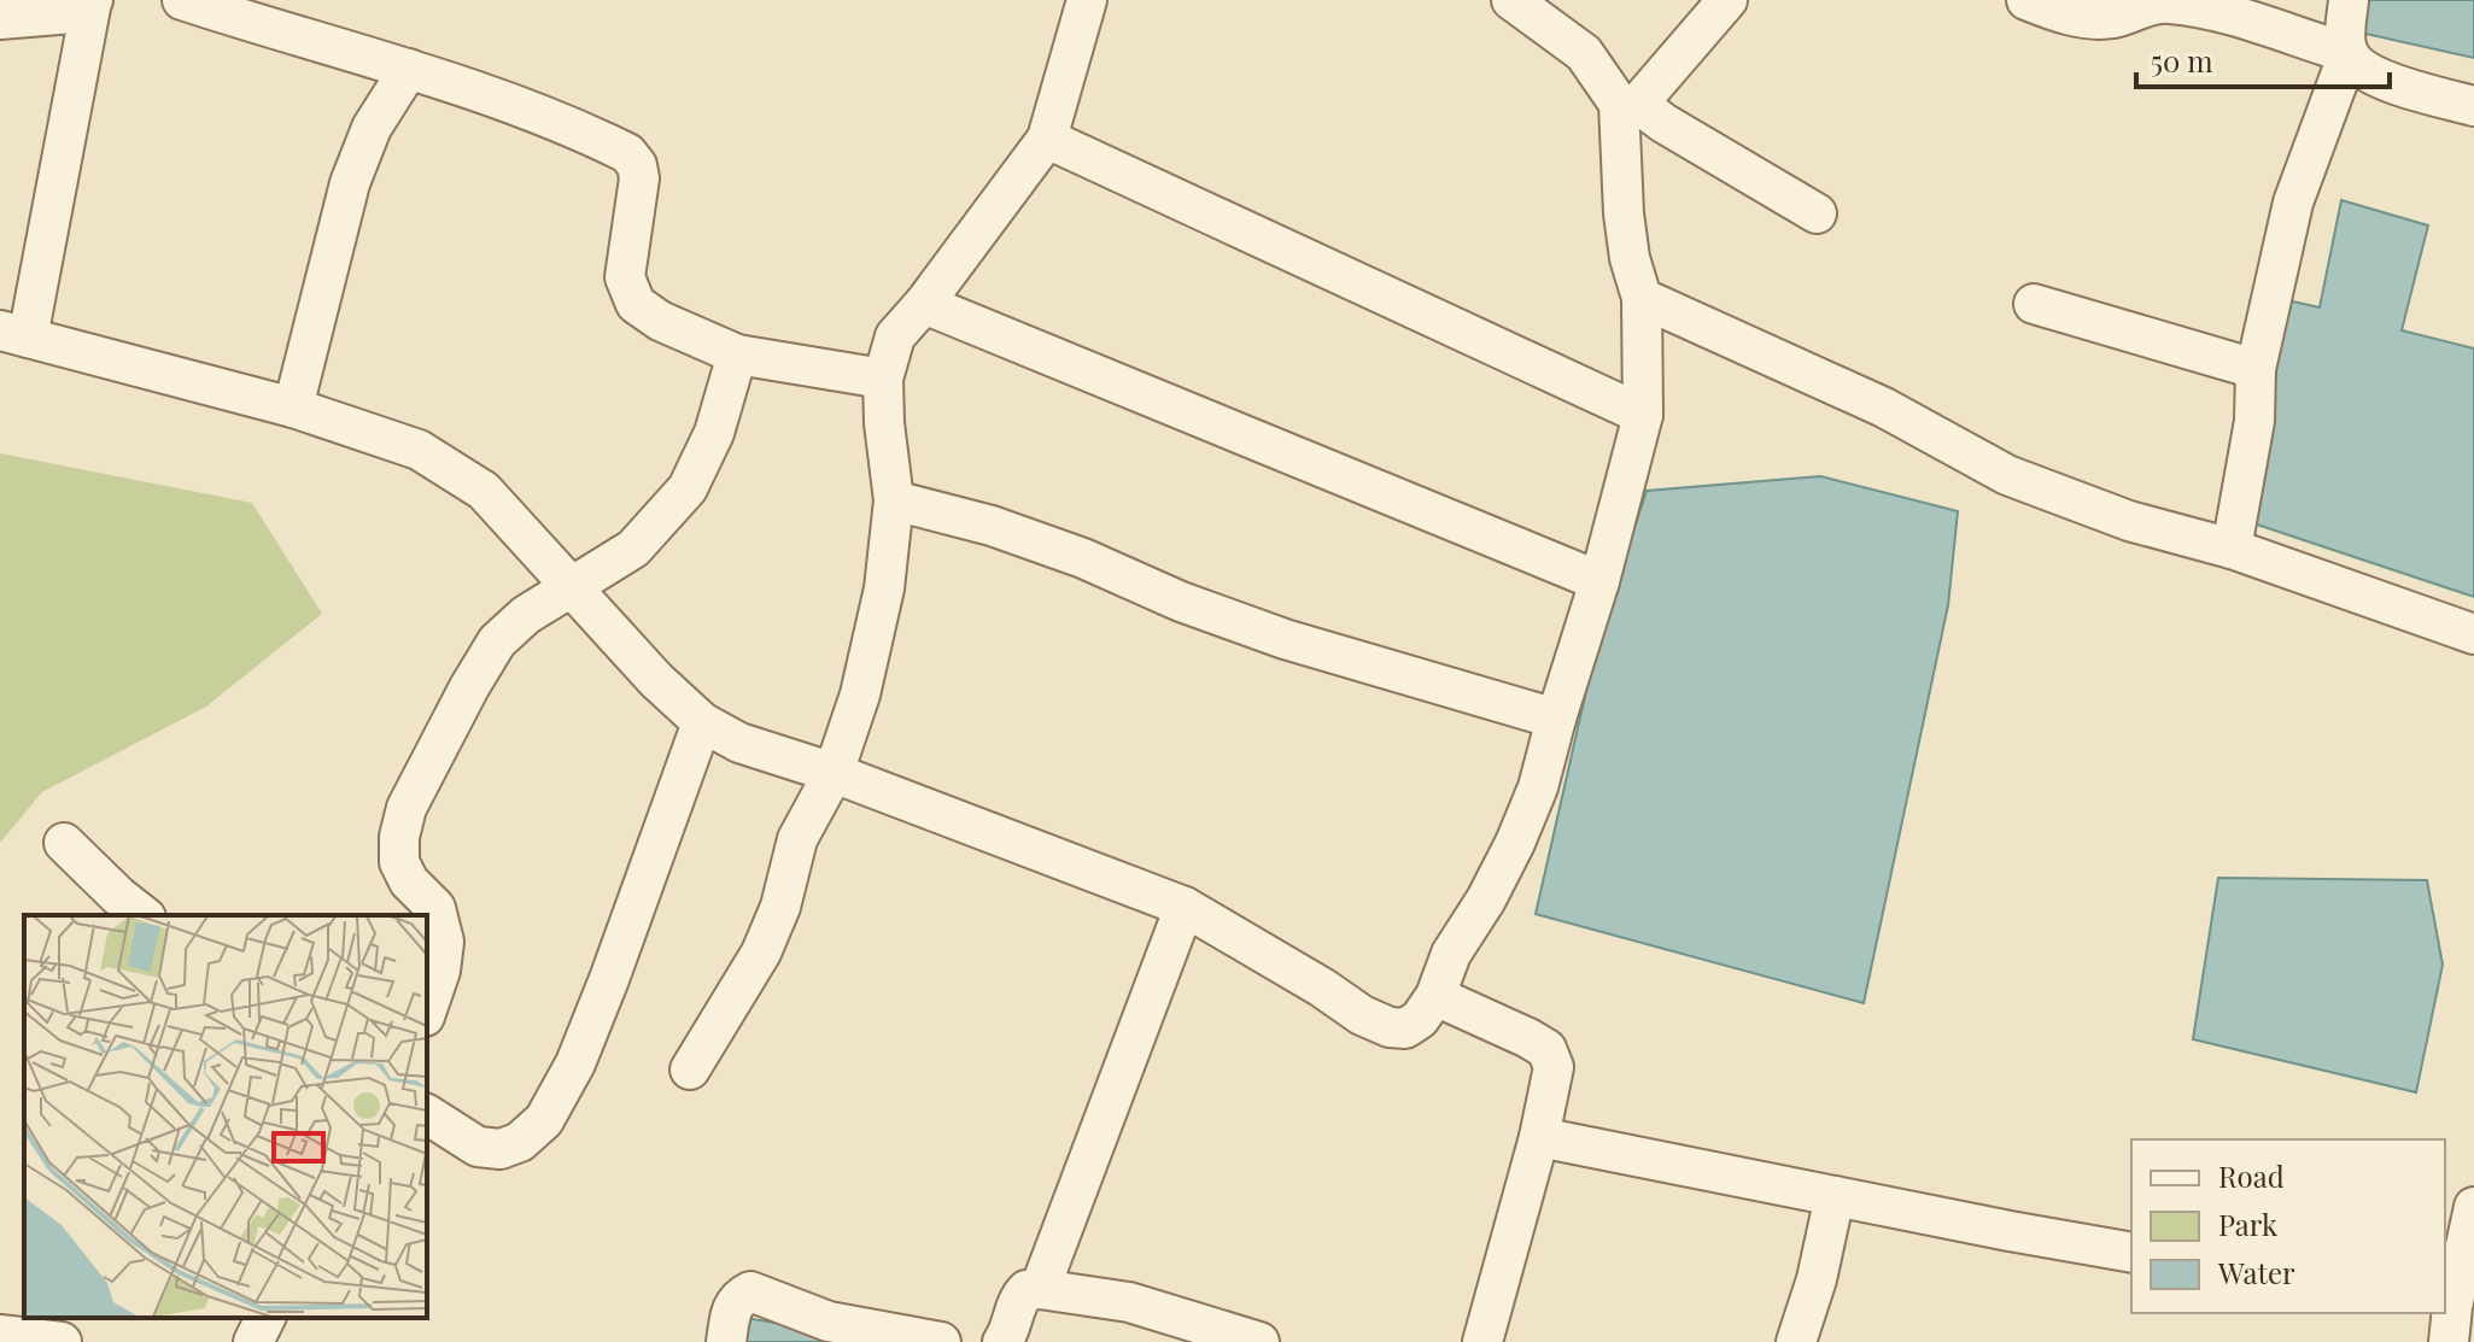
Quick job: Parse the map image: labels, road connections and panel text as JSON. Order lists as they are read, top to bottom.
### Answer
{
  "legend": ["Road", "Park", "Water"],
  "scale_bar": "50 m"
}
